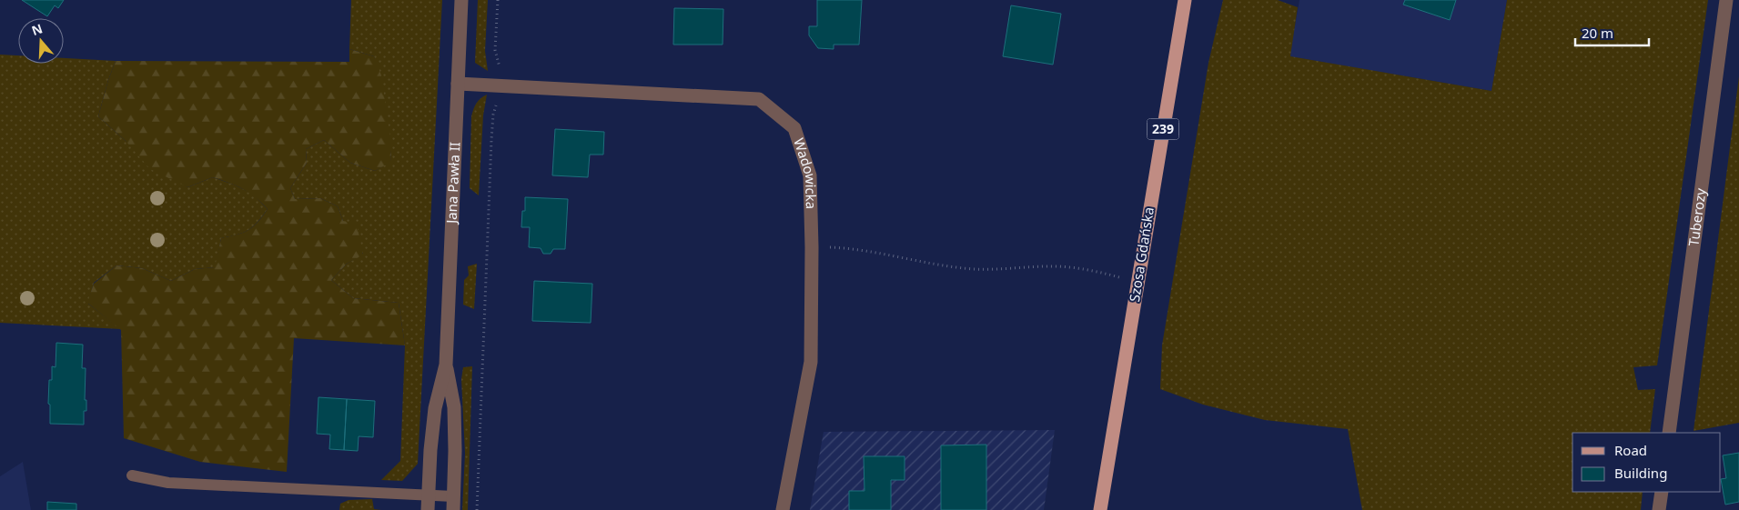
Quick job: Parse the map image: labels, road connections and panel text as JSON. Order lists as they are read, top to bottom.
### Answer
{
  "streets": {
    "main road": ["239", "Szosa Gdańska"],
    "street": ["Wadowicka", "Jana Pawła II", "Tuberozy"]
  },
  "crossings": [
    ["Wadowicka", "Jana Pawła II"]
  ],
  "legend": ["Road", "Building"],
  "scale_bar": "20 m",
  "north": "top"
}
